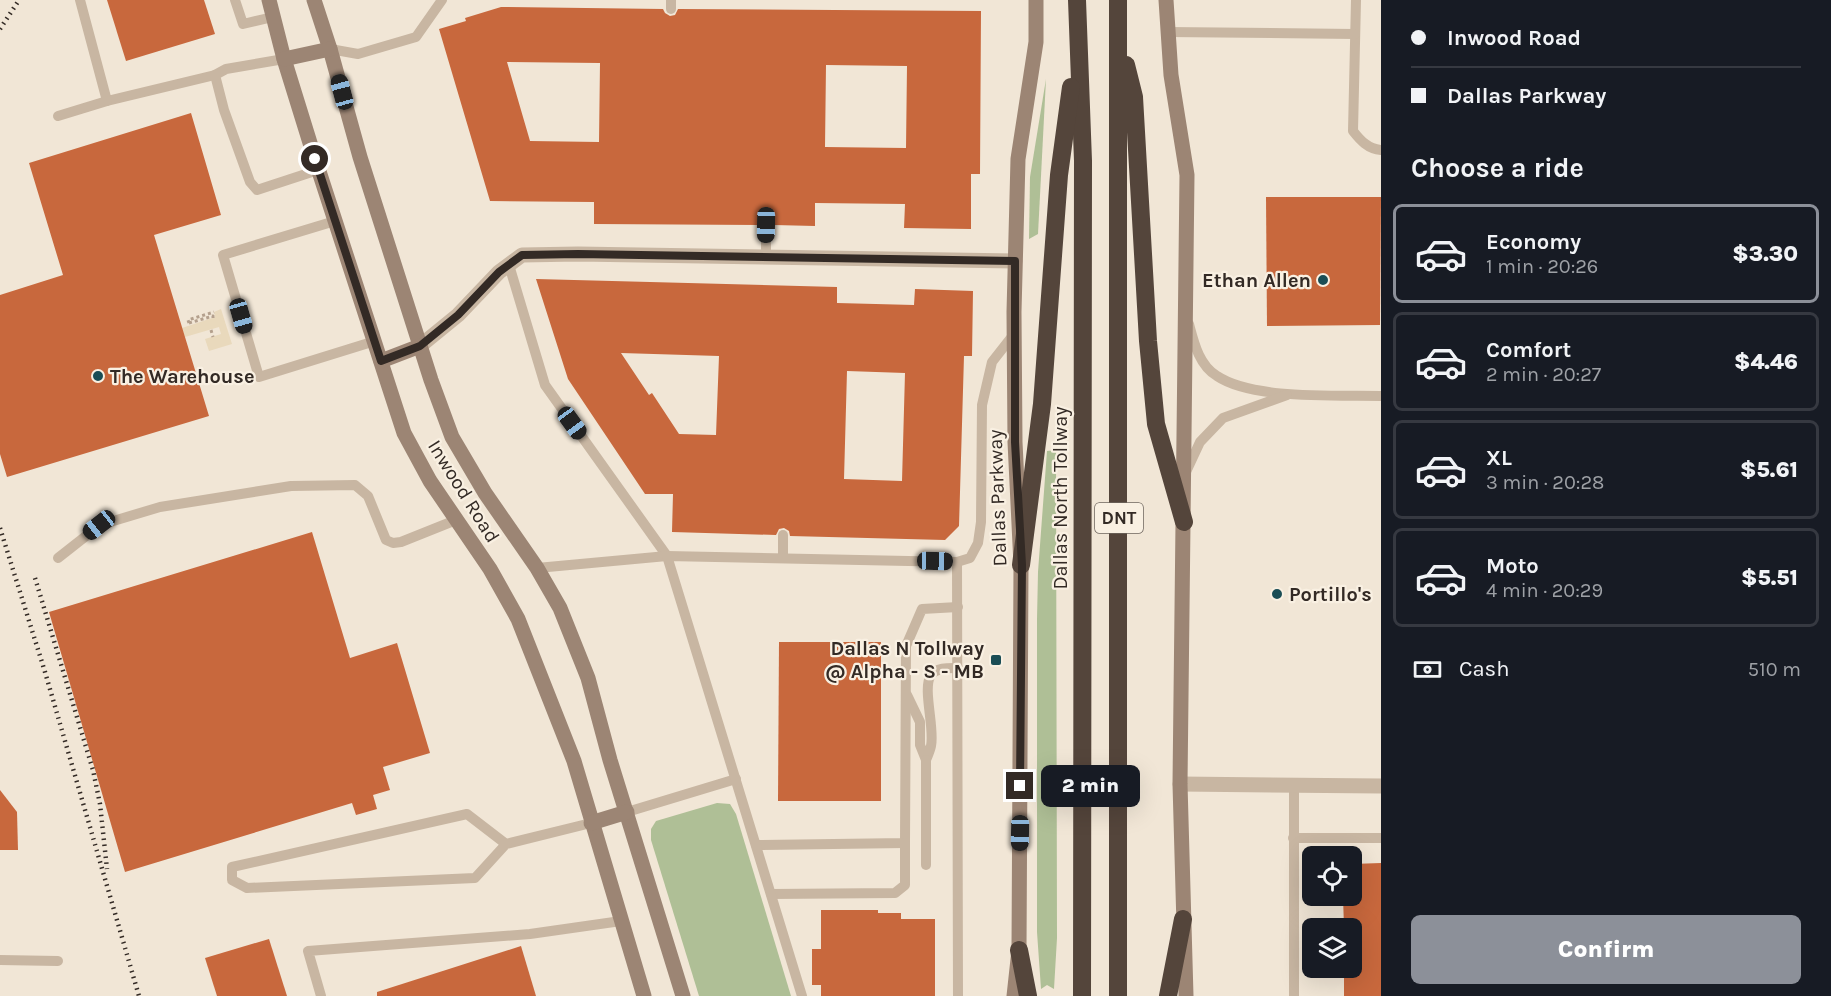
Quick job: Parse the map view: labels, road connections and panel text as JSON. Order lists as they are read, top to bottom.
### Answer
{
  "streets": {
    "highway": ["Dallas North Tollway", "DNT"],
    "main road": ["Inwood Road", "Dallas Parkway"]
  },
  "places": {
    "other": ["Ethan Allen", "The Warehouse", "Portillo's"],
    "transit": ["Dallas N Tollway @ Alpha - S - MB"]
  },
  "page": {
    "banner": ["Inwood Road", "Dallas Parkway"],
    "heading": "Choose a ride",
    "list": [
      {
        "name": "Economy",
        "note": "1 min · 20:26",
        "value": "$3.30"
      },
      {
        "name": "Comfort",
        "note": "2 min · 20:27",
        "value": "$4.46"
      },
      {
        "name": "XL",
        "note": "3 min · 20:28",
        "value": "$5.61"
      },
      {
        "name": "Moto",
        "note": "4 min · 20:29",
        "value": "$5.51"
      }
    ],
    "pay": ["Cash", "510 m"],
    "bubble": "2 min",
    "buttons": "Confirm"
  }
}
